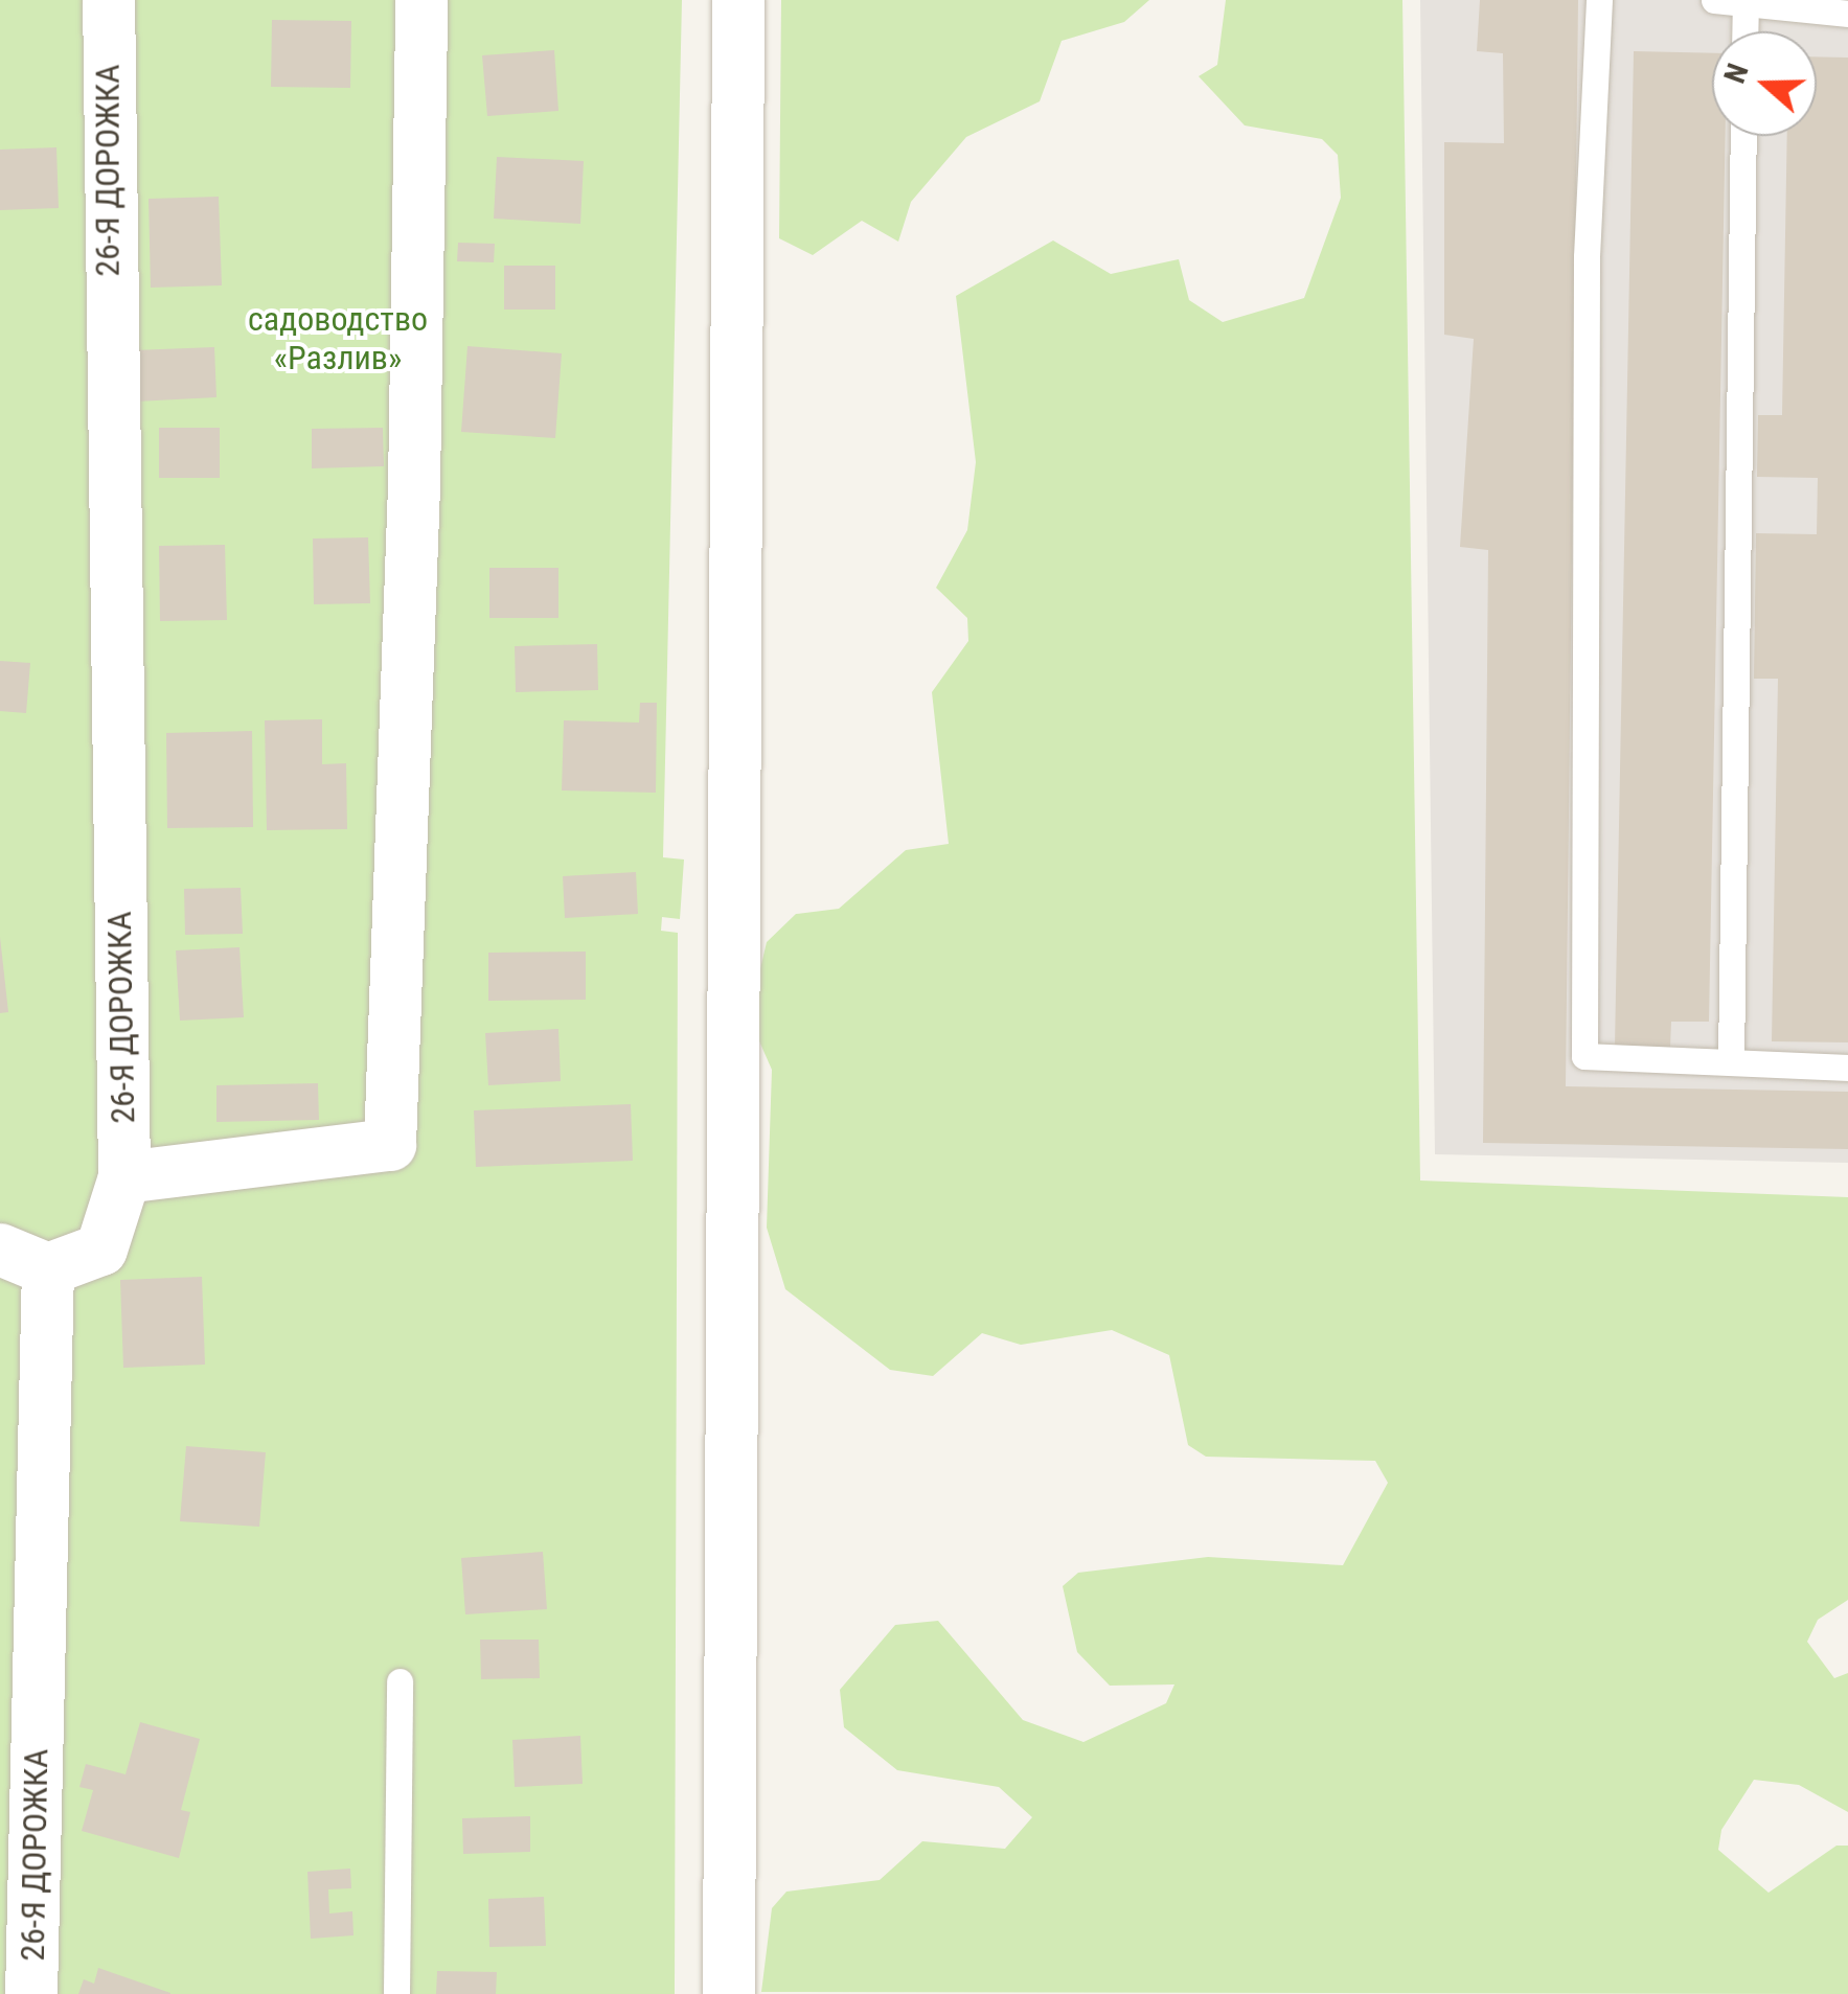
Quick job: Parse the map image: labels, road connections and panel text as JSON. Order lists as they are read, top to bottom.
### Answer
{
  "streets": {
    "street": ["26-Я ДОРОЖКА"]
  },
  "parks": ["садоводство «Разлив»"],
  "north": "left"
}
